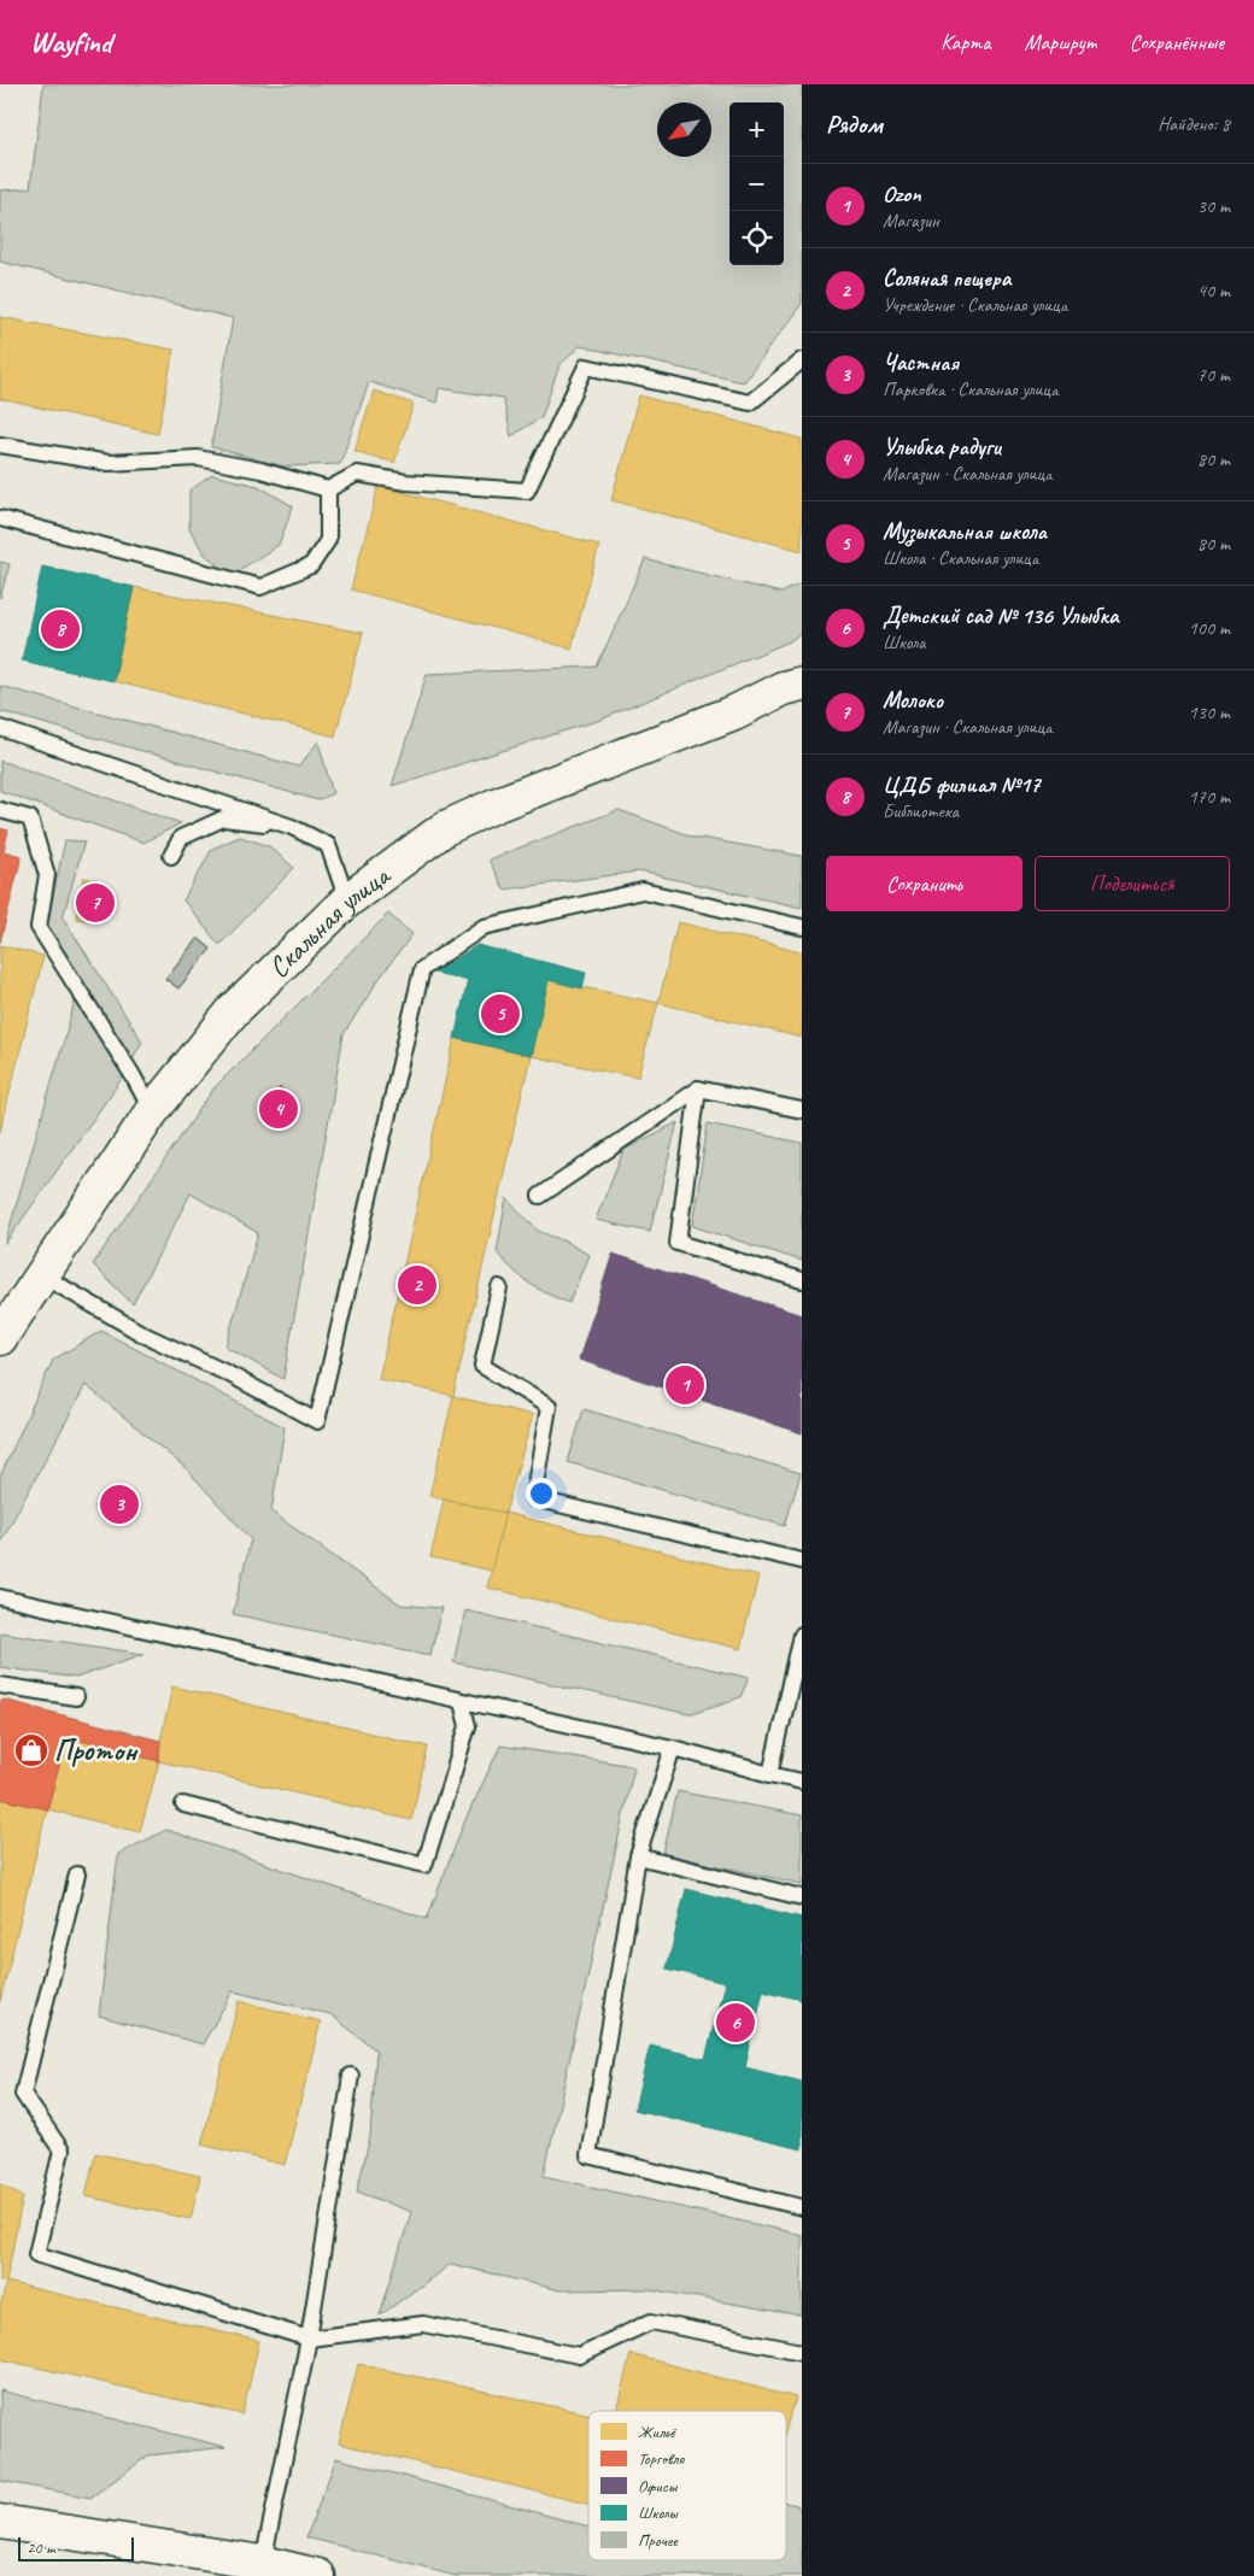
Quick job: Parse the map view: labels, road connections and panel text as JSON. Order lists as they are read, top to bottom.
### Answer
{
  "streets": {
    "street": ["Скальная улица"]
  },
  "places": {
    "shop": ["Протон"]
  },
  "legend": [
    "Жильё",
    "Торговля",
    "Офисы",
    "Школы",
    "Прочее"
  ],
  "scale_bar": "20 m",
  "north": "bottom left",
  "page": {
    "header": "Wayfind",
    "nav": ["Карта", "Маршрут", "Сохранённые"],
    "heading": ["Рядом", "Найдено: 8"],
    "map_buttons": ["+", "−"],
    "list": [
      {
        "mark": "1",
        "name": "Ozon",
        "note": "Магазин",
        "value": "30 m"
      },
      {
        "mark": "2",
        "name": "Соляная пещера",
        "note": "Учреждение · Скальная улица",
        "value": "40 m"
      },
      {
        "mark": "3",
        "name": "Частная",
        "note": "Парковка · Скальная улица",
        "value": "70 m"
      },
      {
        "mark": "4",
        "name": "Улыбка радуги",
        "note": "Магазин · Скальная улица",
        "value": "80 m"
      },
      {
        "mark": "5",
        "name": "Музыкальная школа",
        "note": "Школа · Скальная улица",
        "value": "80 m"
      },
      {
        "mark": "6",
        "name": "Детский сад № 136 Улыбка",
        "note": "Школа",
        "value": "100 m"
      },
      {
        "mark": "7",
        "name": "Молоко",
        "note": "Магазин · Скальная улица",
        "value": "130 m"
      },
      {
        "mark": "8",
        "name": "ЦДБ филиал №17",
        "note": "Библиотека",
        "value": "170 m"
      }
    ],
    "pins": [
      "8",
      "7",
      "5",
      "4",
      "2",
      "1",
      "3",
      "6"
    ],
    "buttons": ["Сохранить", "Поделиться"],
    "scale": "20 m"
  }
}
